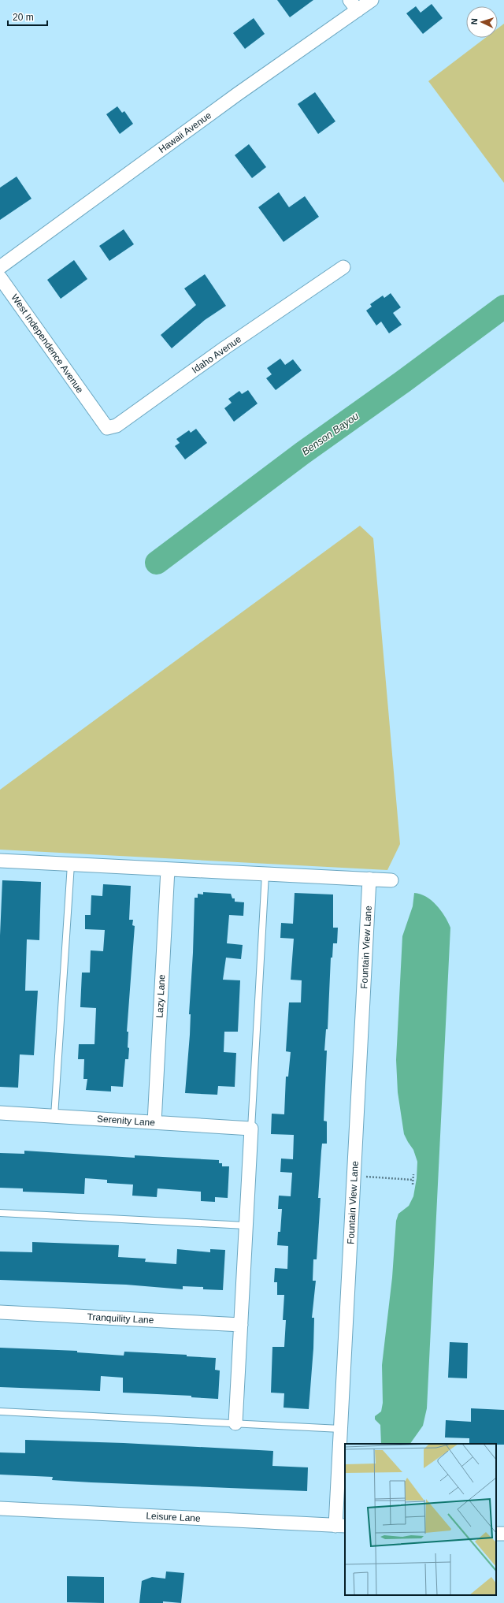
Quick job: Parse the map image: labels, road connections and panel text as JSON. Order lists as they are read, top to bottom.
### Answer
{
  "streets": {
    "street": [
      "Hawaii Avenue",
      "West Independence Avenue",
      "Idaho Avenue",
      "Fountain View Lane",
      "Lazy Lane",
      "Serenity Lane",
      "Tranquility Lane",
      "Leisure Lane"
    ]
  },
  "crossings": [
    ["West Independence Avenue", "Idaho Avenue"],
    ["Fountain View Lane", "Leisure Lane"],
    ["Lazy Lane", "Serenity Lane"]
  ],
  "water": ["Benson Bayou"],
  "scale_bar": "20 m",
  "north": "left"
}
